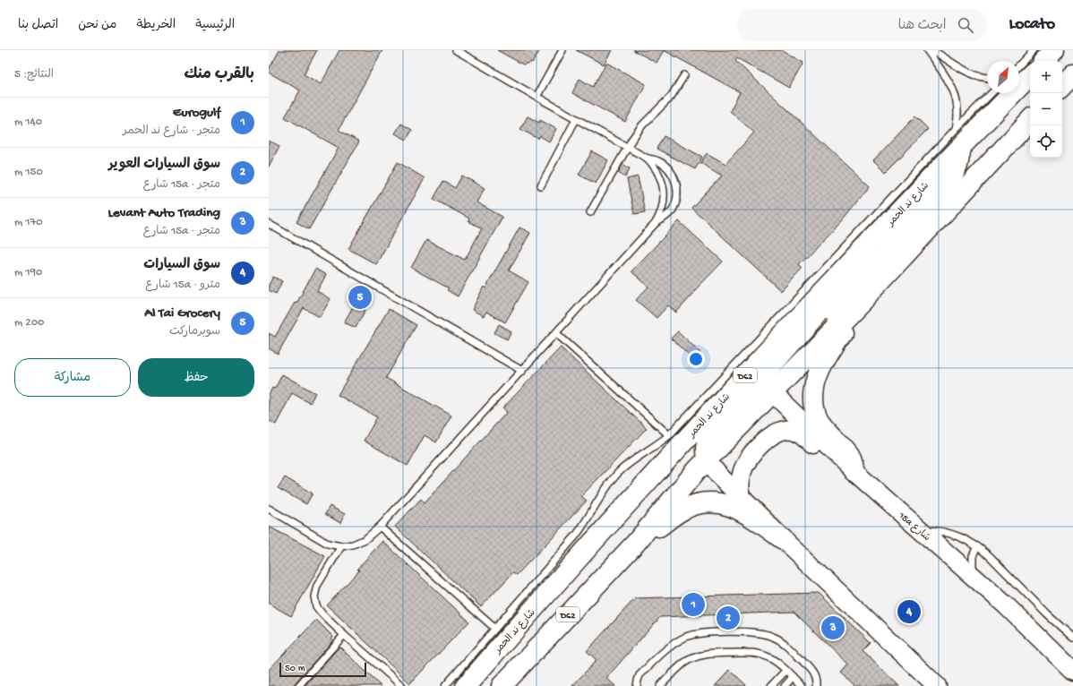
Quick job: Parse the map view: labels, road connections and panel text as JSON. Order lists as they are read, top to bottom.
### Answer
{
  "streets": {
    "main road": ["شارع ند الحمر", "D62", "15a شارع"]
  },
  "crossings": [
    ["شارع ند الحمر", "15a شارع"]
  ],
  "scale_bar": "50 m",
  "north": "top right",
  "page": {
    "header": "Locato",
    "search": "ابحث هنا",
    "nav": [
      "الرئيسية",
      "الخريطة",
      "من نحن",
      "اتصل بنا"
    ],
    "heading": ["بالقرب منك", "النتائج: 5"],
    "map_buttons": ["+", "−"],
    "list": [
      {
        "mark": "1",
        "name": "Eurogulf",
        "note": "متجر · شارع ند الحمر",
        "value": "140 m"
      },
      {
        "mark": "2",
        "name": "سوق السيارات العوير",
        "note": "متجر · 15a شارع",
        "value": "150 m"
      },
      {
        "mark": "3",
        "name": "Levant Auto Trading",
        "note": "متجر · 15a شارع",
        "value": "170 m"
      },
      {
        "mark": "4",
        "name": "سوق السيارات",
        "note": "مترو · 15a شارع",
        "value": "190 m"
      },
      {
        "mark": "5",
        "name": "Al Tai Grocery",
        "note": "سوبرماركت",
        "value": "200 m"
      }
    ],
    "pins": [
      "5",
      "1",
      "4",
      "2",
      "3"
    ],
    "buttons": ["حفظ", "مشاركة"],
    "scale": "50 m"
  }
}
